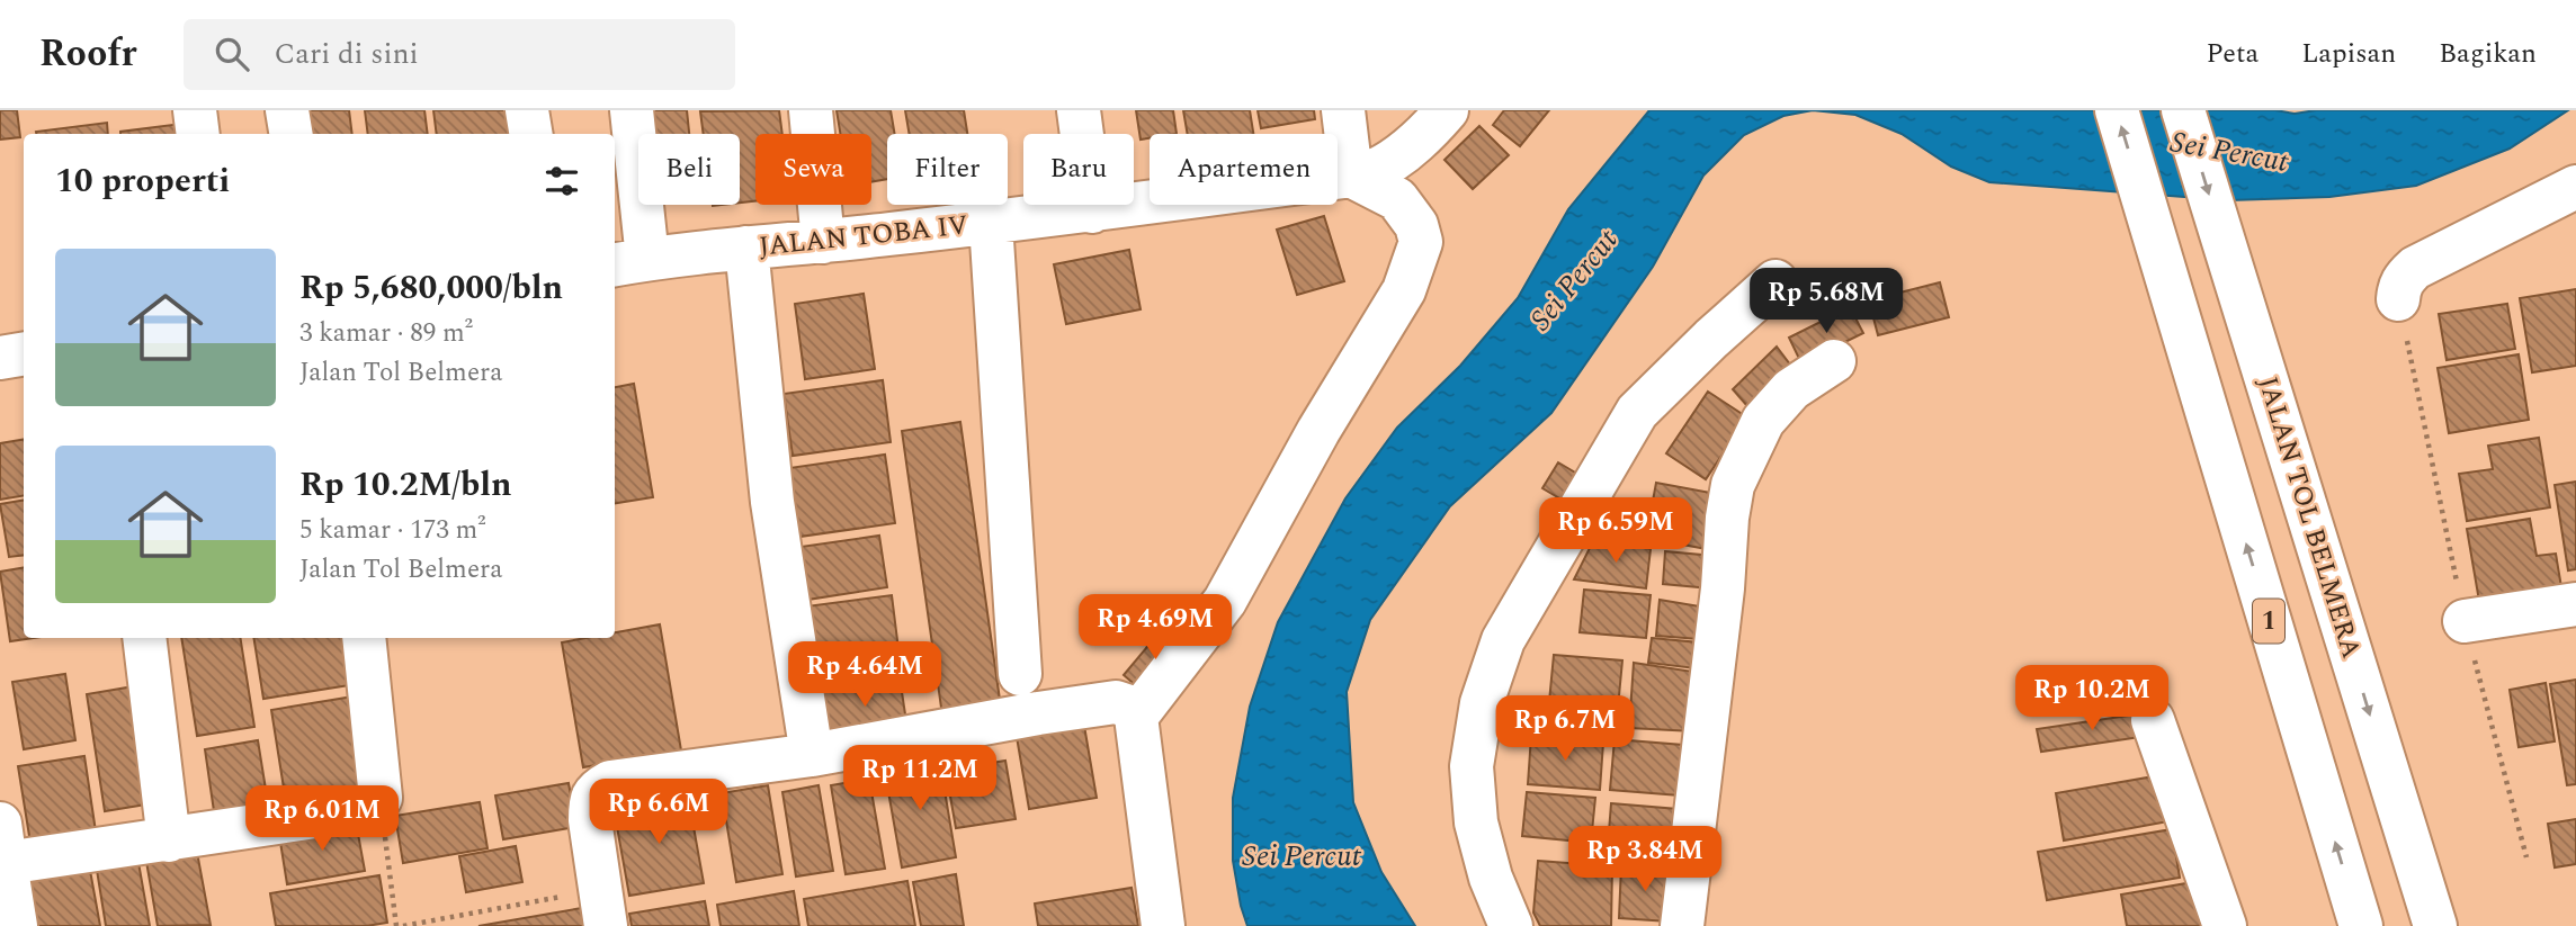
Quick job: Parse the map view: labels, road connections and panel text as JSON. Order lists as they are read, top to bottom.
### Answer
{
  "streets": {
    "main road": ["JALAN TOBA IV", "JALAN TOL BELMERA", "1"]
  },
  "water": ["Sei Percut"],
  "page": {
    "header": "Roofr",
    "search": "Cari di sini",
    "nav": ["Peta", "Lapisan", "Bagikan"],
    "chip": [
      "Beli",
      "Sewa",
      "Filter",
      "Baru",
      "Apartemen"
    ],
    "heading": "10 properti",
    "list": [
      {
        "name": "Rp 5,680,000/bln",
        "note": "3 kamar · 89 m² · Jalan Tol Belmera"
      },
      {
        "name": "Rp 10.2M/bln",
        "note": "5 kamar · 173 m² · Jalan Tol Belmera"
      }
    ],
    "price": [
      "Rp 5.68M",
      "Rp 6.59M",
      "Rp 4.69M",
      "Rp 4.64M",
      "Rp 10.2M",
      "Rp 6.7M",
      "Rp 11.2M",
      "Rp 6.6M",
      "Rp 6.01M",
      "Rp 3.84M"
    ]
  }
}
